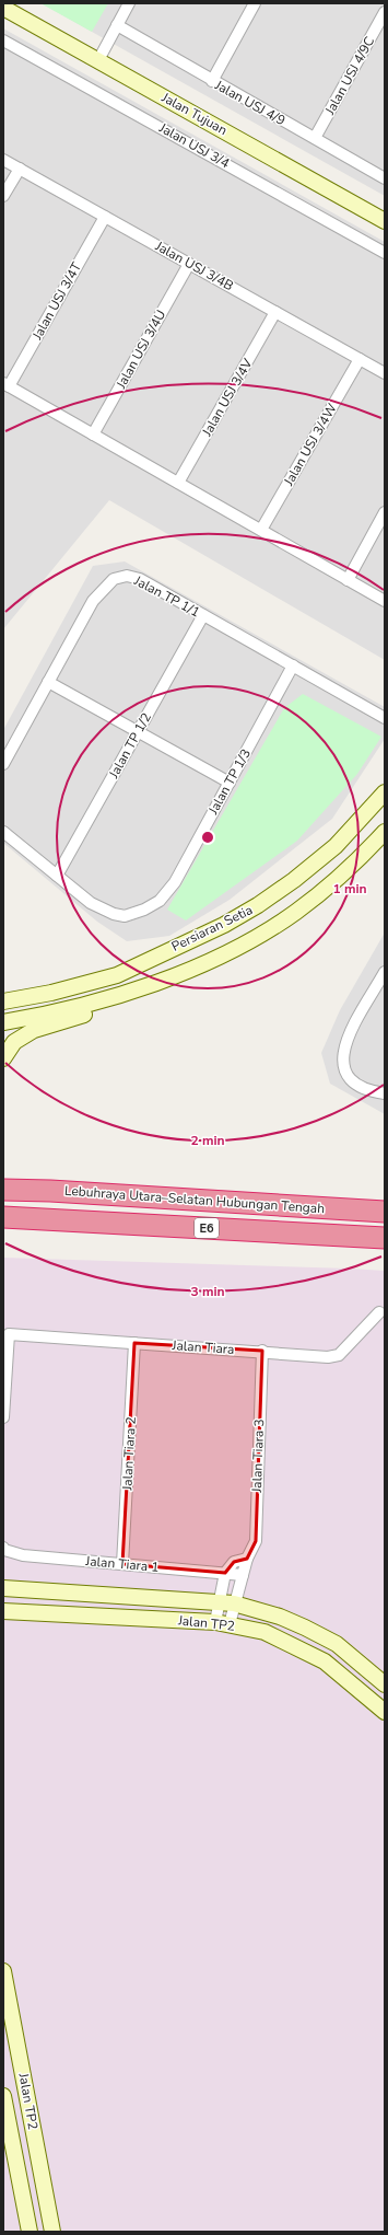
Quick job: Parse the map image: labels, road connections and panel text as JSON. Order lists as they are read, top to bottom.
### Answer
{
  "streets": {
    "highway": ["Lebuhraya Utara–Selatan Hubungan Tengah", "E6"],
    "street": [
      "Jalan USJ 4/9C",
      "Jalan USJ 4/9",
      "Jalan Tujuan",
      "Jalan USJ 3/4",
      "Jalan USJ 3/4B",
      "Jalan USJ 3/4T",
      "Jalan USJ 3/4U",
      "Jalan USJ 3/4V",
      "Jalan USJ 3/4W",
      "Jalan TP 1/1",
      "Jalan TP 1/2",
      "Jalan TP 1/3",
      "Persiaran Setia",
      "Jalan Tiara",
      "Jalan Tiara 2",
      "Jalan Tiara 3",
      "Jalan Tiara 1",
      "Jalan TP2"
    ]
  },
  "crossings": [
    ["Jalan USJ 4/9C", "Jalan USJ 4/9"],
    ["Jalan USJ 3/4B", "Jalan USJ 3/4T"],
    ["Jalan USJ 3/4B", "Jalan USJ 3/4U"],
    ["Jalan USJ 3/4B", "Jalan USJ 3/4V"],
    ["Jalan USJ 3/4B", "Jalan USJ 3/4W"],
    ["Jalan TP 1/1", "Jalan TP 1/2"],
    ["Jalan TP 1/1", "Jalan TP 1/3"],
    ["Jalan TP 1/2", "Jalan TP 1/3"],
    ["Jalan Tiara", "Jalan Tiara 2"],
    ["Jalan Tiara", "Jalan Tiara 3"],
    ["Jalan Tiara 2", "Jalan Tiara 1"],
    ["Jalan Tiara 3", "Jalan Tiara 1"],
    ["Jalan Tiara 3", "Jalan TP2"]
  ],
  "rings": ["1 min", "2 min", "3 min"]
}
